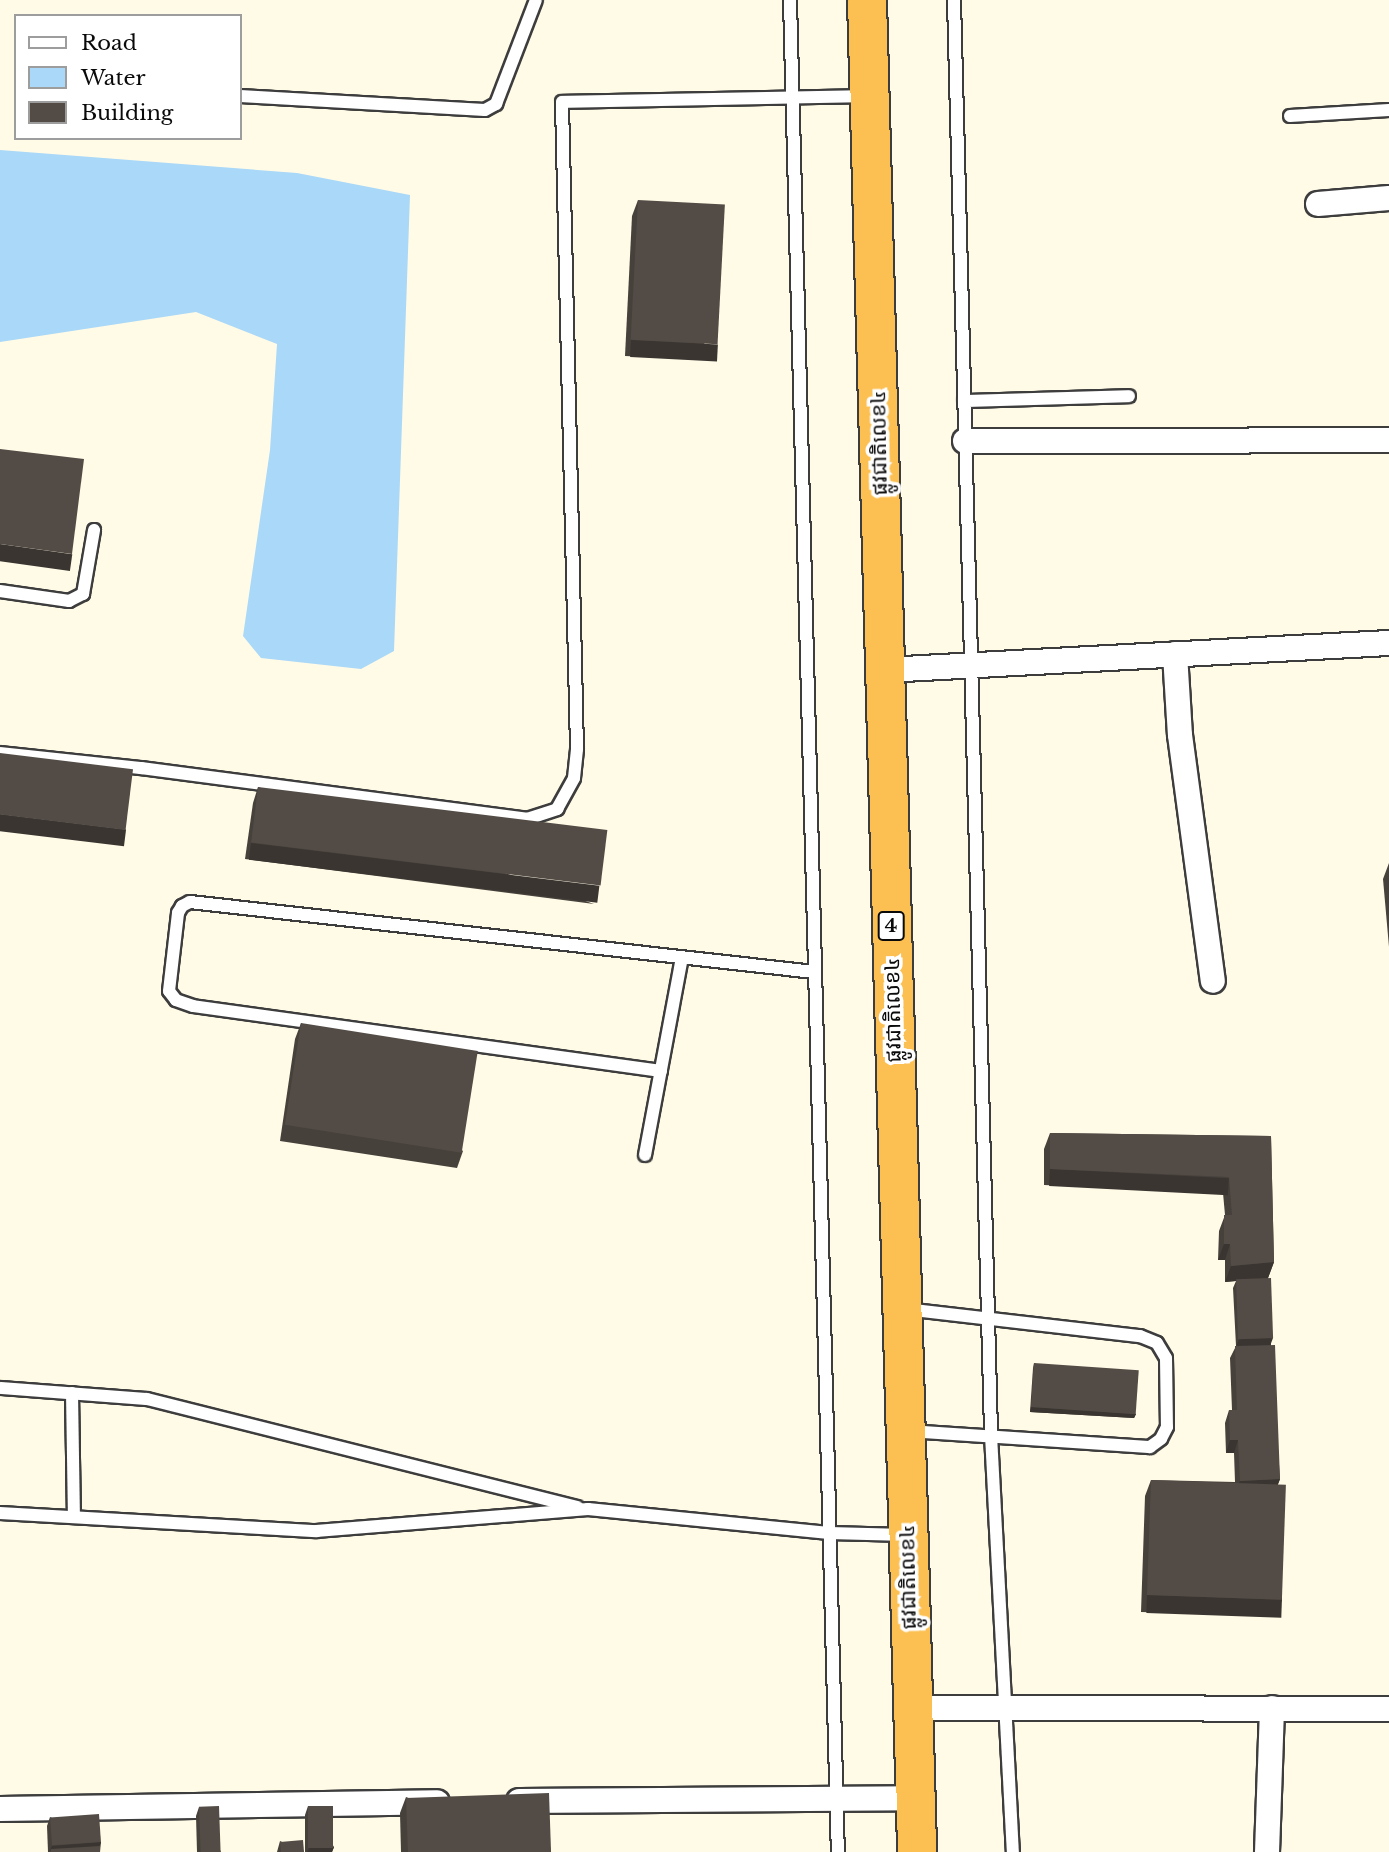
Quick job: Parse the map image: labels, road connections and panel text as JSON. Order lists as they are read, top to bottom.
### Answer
{
  "streets": {
    "highway": ["ផ្លូវជាតិលេខ៤", "4"]
  },
  "legend": ["Road", "Water", "Building"]
}
